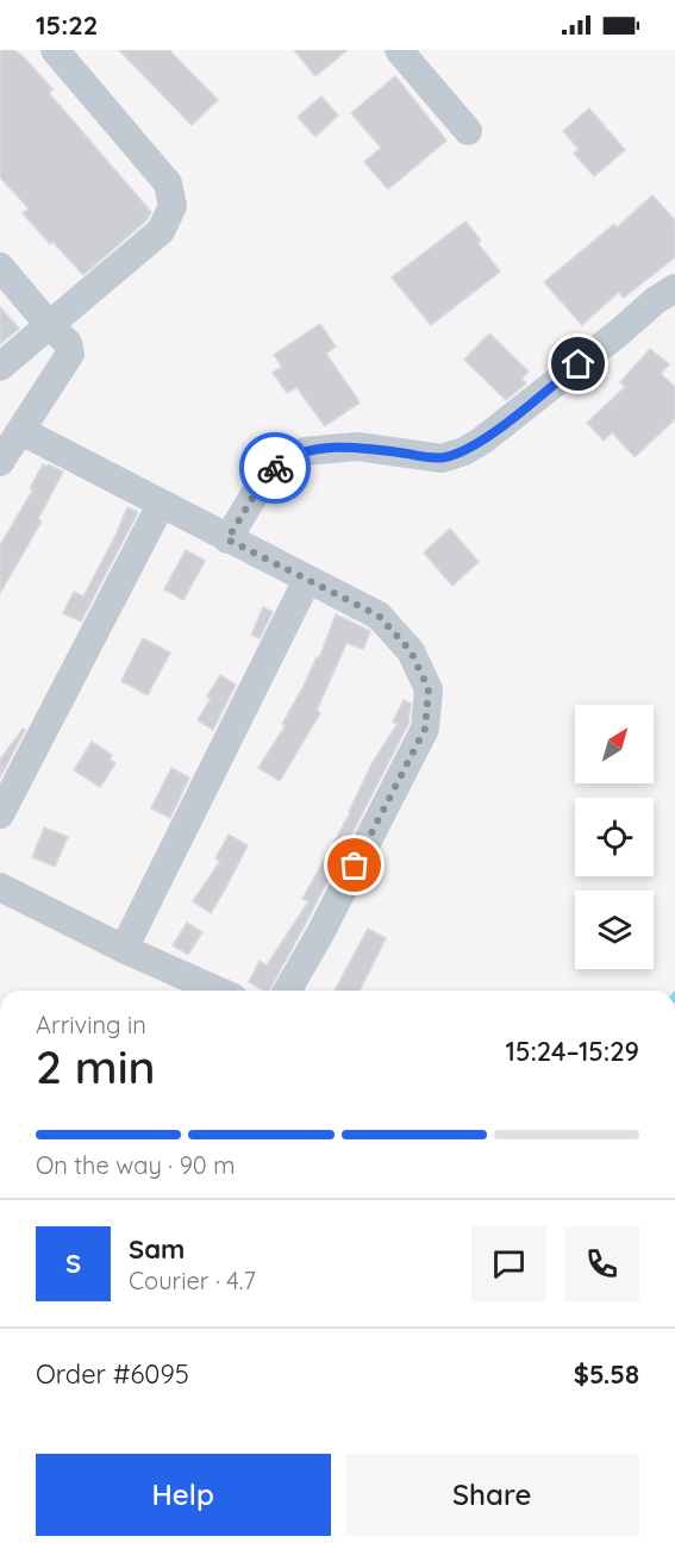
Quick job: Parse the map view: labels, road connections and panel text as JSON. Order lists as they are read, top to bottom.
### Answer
{
  "north": "top right",
  "page": {
    "status": "15:22",
    "heading": ["2 min", "Arriving in", "15:24–15:29"],
    "panel": [
      "Sam",
      "Courier · 4.7",
      "Order #6095",
      "$5.58"
    ],
    "bar": "On the way · 90 m",
    "round": "S",
    "buttons": ["Help", "Share"]
  }
}
